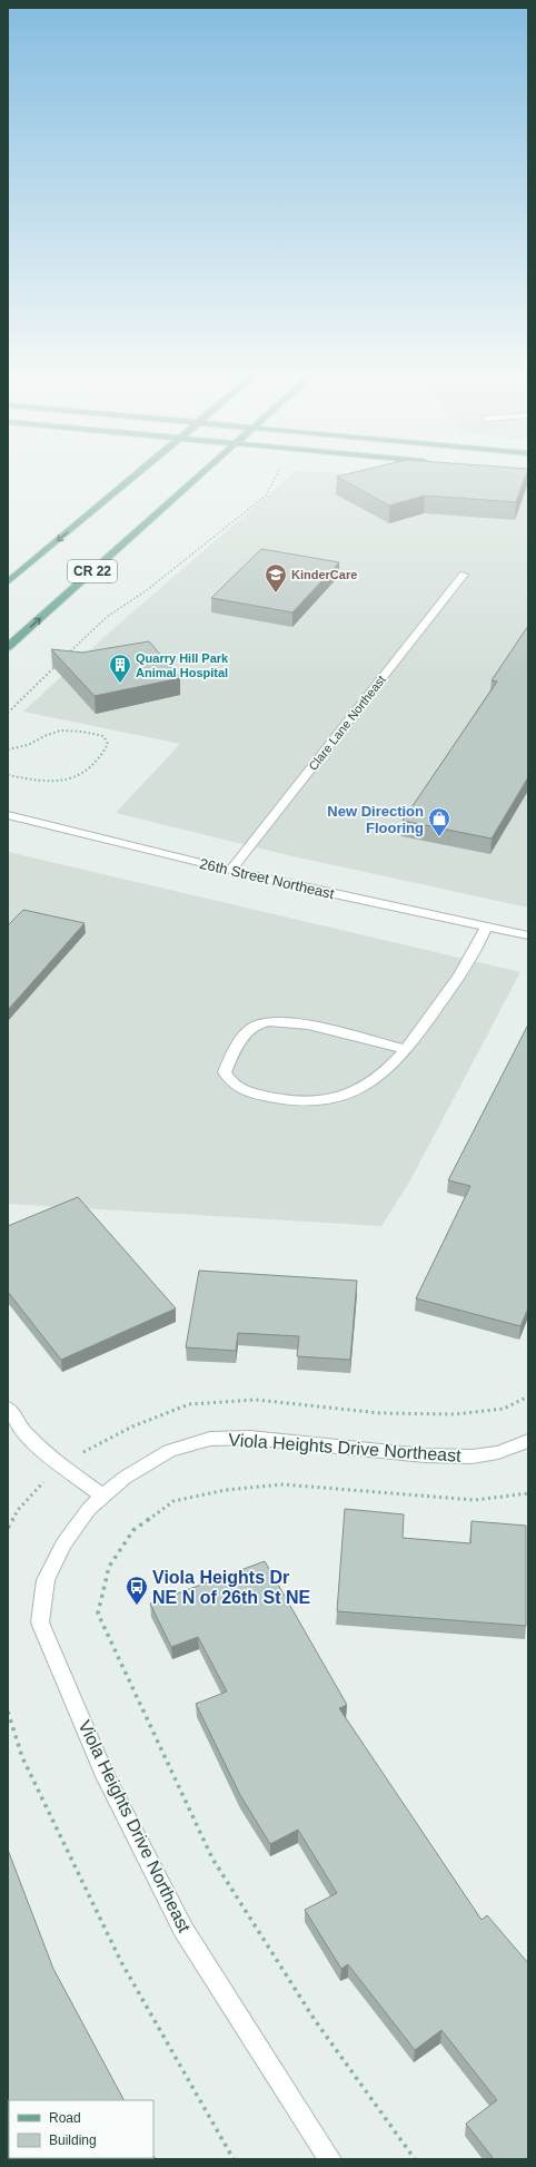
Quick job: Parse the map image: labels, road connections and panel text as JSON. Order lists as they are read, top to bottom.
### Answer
{
  "streets": {
    "main road": ["CR 22"],
    "street": ["Clare Lane Northeast", "26th Street Northeast", "Viola Heights Drive Northeast"]
  },
  "crossings": [
    ["Clare Lane Northeast", "26th Street Northeast"]
  ],
  "places": {
    "school or university": ["KinderCare"],
    "building": ["Quarry Hill Park Animal Hospital"],
    "shop": ["New Direction Flooring"],
    "bus stop": ["Viola Heights Dr NE N of 26th St NE"]
  },
  "legend": ["Road", "Building"]
}
